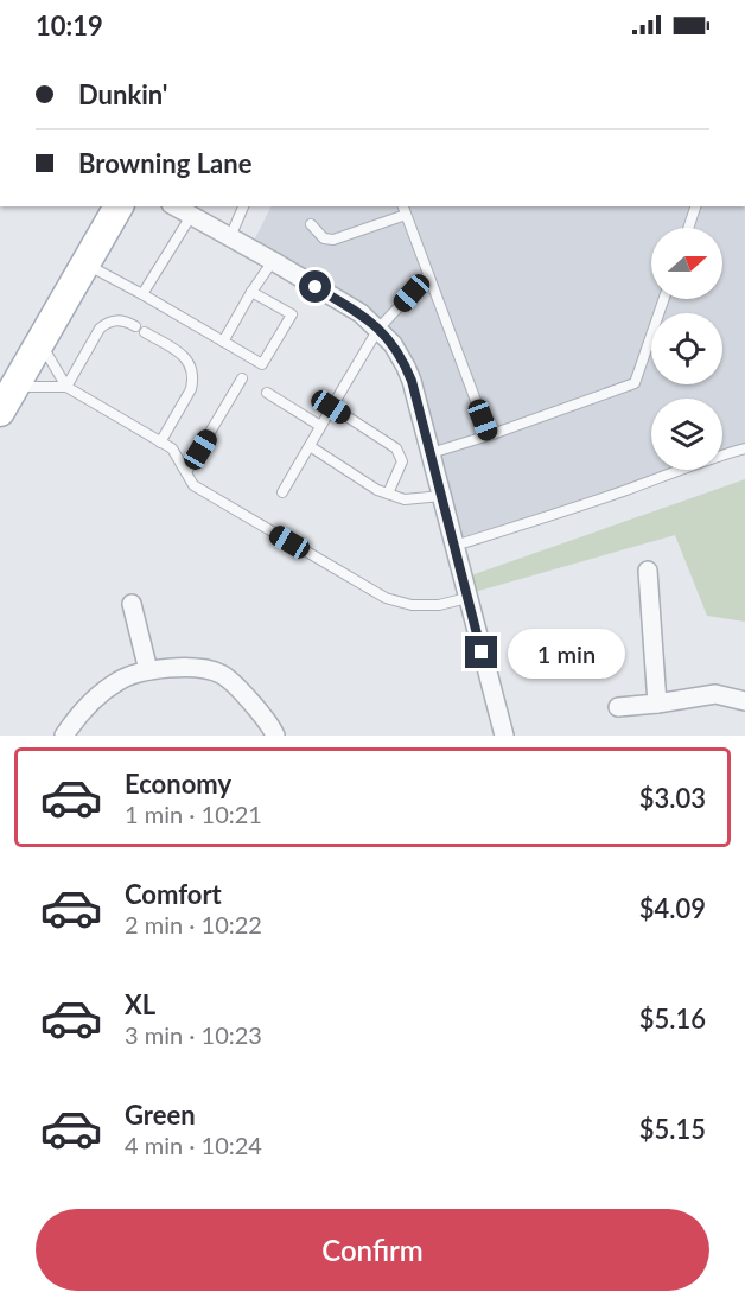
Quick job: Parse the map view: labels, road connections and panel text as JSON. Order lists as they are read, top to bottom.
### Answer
{
  "north": "right",
  "page": {
    "status": "10:19",
    "banner": ["Dunkin'", "Browning Lane"],
    "bubble": "1 min",
    "list": [
      {
        "name": "Economy",
        "note": "1 min · 10:21",
        "value": "$3.03"
      },
      {
        "name": "Comfort",
        "note": "2 min · 10:22",
        "value": "$4.09"
      },
      {
        "name": "XL",
        "note": "3 min · 10:23",
        "value": "$5.16"
      },
      {
        "name": "Green",
        "note": "4 min · 10:24",
        "value": "$5.15"
      }
    ],
    "buttons": "Confirm"
  }
}
